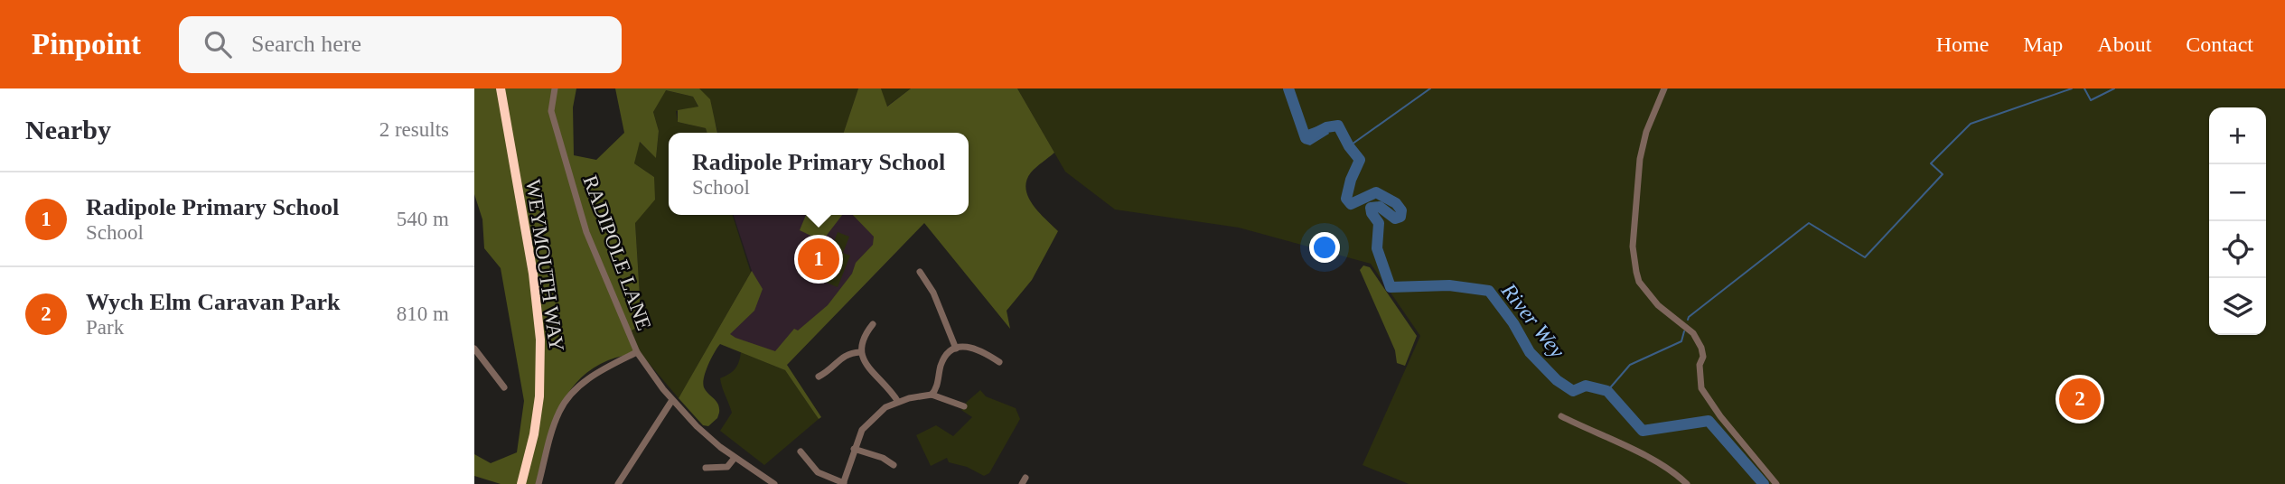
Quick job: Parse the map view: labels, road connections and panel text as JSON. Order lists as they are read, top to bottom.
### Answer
{
  "streets": {
    "highway": ["WEYMOUTH WAY"],
    "street": ["RADIPOLE LANE"]
  },
  "water": ["River Wey"],
  "page": {
    "header": "Pinpoint",
    "search": "Search here",
    "nav": [
      "Home",
      "Map",
      "About",
      "Contact"
    ],
    "heading": ["Nearby", "2 results"],
    "map_buttons": ["+", "−"],
    "popup": ["Radipole Primary School", "School"],
    "list": [
      {
        "mark": "1",
        "name": "Radipole Primary School",
        "note": "School",
        "value": "540 m"
      },
      {
        "mark": "2",
        "name": "Wych Elm Caravan Park",
        "note": "Park",
        "value": "810 m"
      }
    ],
    "pins": ["1", "2"]
  }
}
